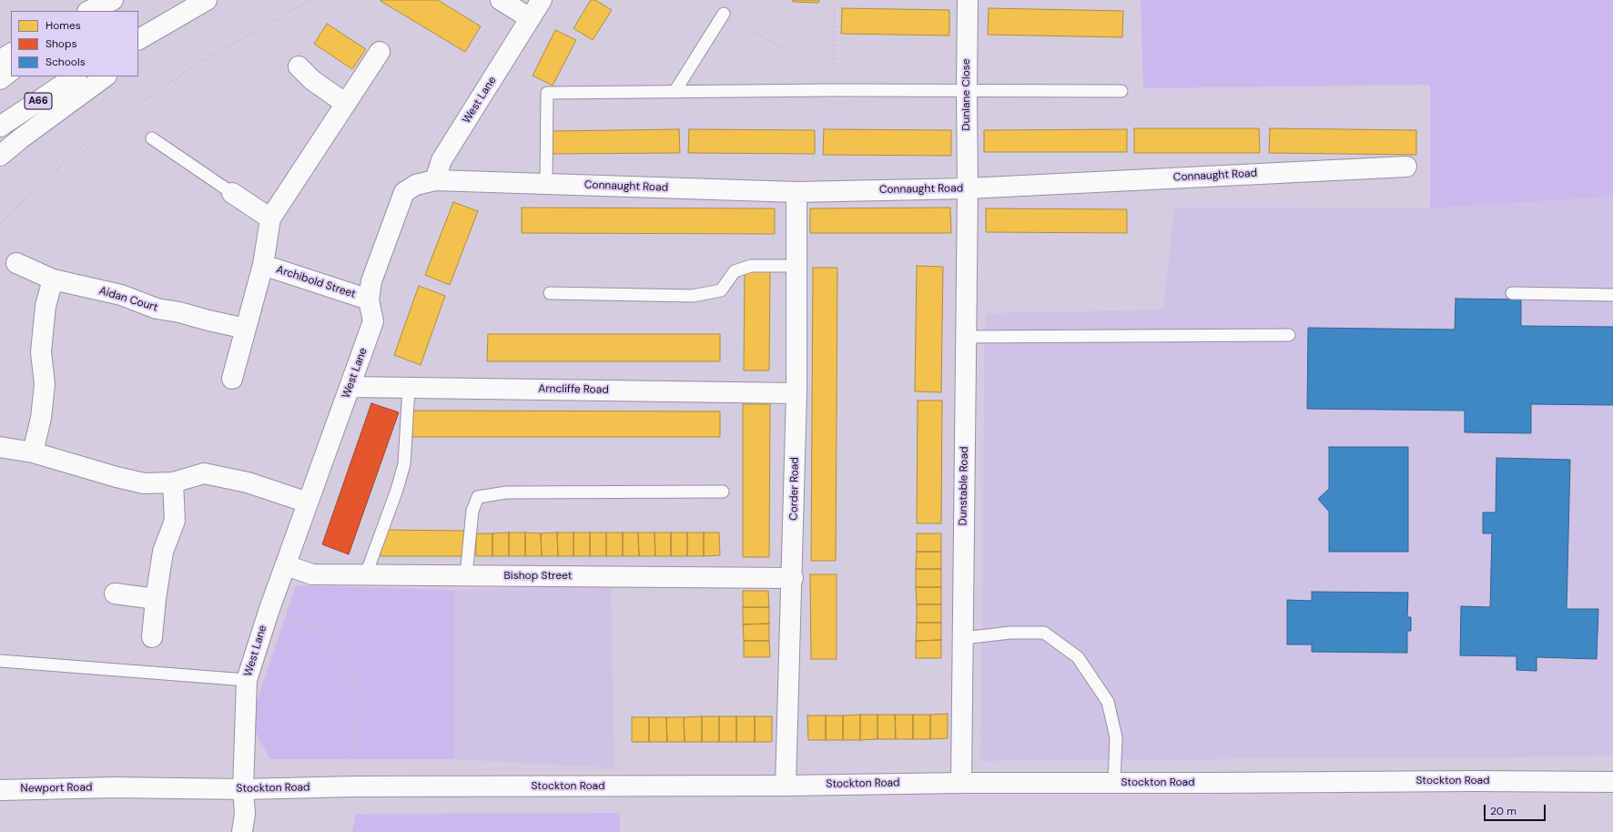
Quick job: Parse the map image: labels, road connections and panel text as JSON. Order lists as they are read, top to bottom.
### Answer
{
  "streets": {
    "main road": [
      "Dunlane Close",
      "West Lane",
      "A66",
      "Connaught Road",
      "Archibold Street",
      "Aidan Court",
      "Arncliffe Road",
      "Dunstable Road",
      "Corder Road",
      "Bishop Street",
      "Stockton Road",
      "Newport Road"
    ]
  },
  "crossings": [
    ["Dunlane Close", "Connaught Road"],
    ["Dunlane Close", "Dunstable Road"],
    ["West Lane", "Connaught Road"],
    ["West Lane", "Archibold Street"],
    ["West Lane", "Arncliffe Road"],
    ["West Lane", "Bishop Street"],
    ["West Lane", "Stockton Road"],
    ["Connaught Road", "Dunstable Road"],
    ["Connaught Road", "Corder Road"],
    ["Arncliffe Road", "Corder Road"],
    ["Dunstable Road", "Stockton Road"],
    ["Corder Road", "Bishop Street"],
    ["Corder Road", "Stockton Road"],
    ["Stockton Road", "Newport Road"]
  ],
  "legend": ["Homes", "Shops", "Schools"],
  "scale_bar": "20 m"
}
